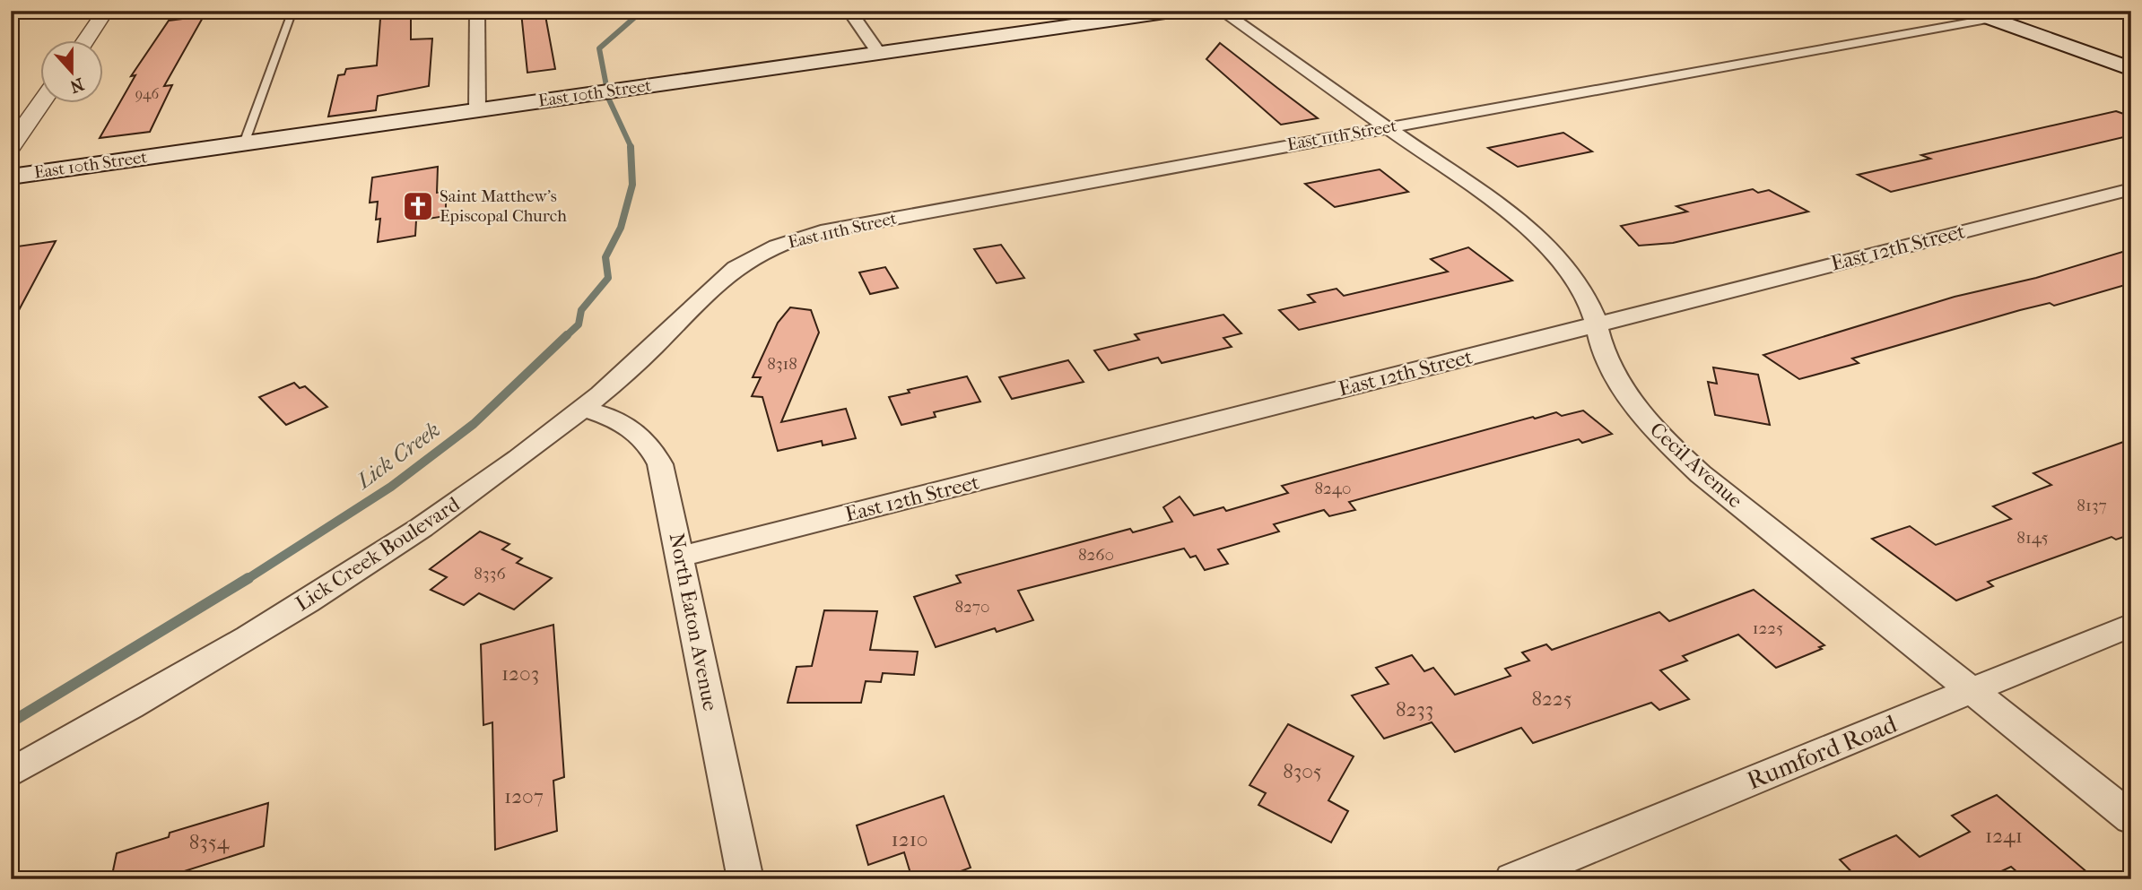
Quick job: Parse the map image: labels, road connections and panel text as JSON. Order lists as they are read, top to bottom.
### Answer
{
  "streets": {
    "main road": ["East 10th Street"],
    "street": [
      "East 11th Street",
      "East 12th Street",
      "Cecil Avenue",
      "Lick Creek Boulevard",
      "North Eaton Avenue",
      "Rumford Road"
    ]
  },
  "crossings": [
    ["East 11th Street", "Cecil Avenue"],
    ["East 11th Street", "Lick Creek Boulevard"],
    ["East 12th Street", "Cecil Avenue"],
    ["East 12th Street", "North Eaton Avenue"],
    ["Cecil Avenue", "Rumford Road"],
    ["Lick Creek Boulevard", "North Eaton Avenue"]
  ],
  "water": ["Lick Creek"],
  "places": {
    "church": ["Saint Matthew's Episcopal Church"]
  },
  "house_numbers": [
    "946",
    "8318",
    "8240",
    "8137",
    "8145",
    "8260",
    "8336",
    "8270",
    "1225",
    "1203",
    "8225",
    "8233",
    "8305",
    "1207",
    "1241",
    "1210",
    "8354"
  ],
  "north": "bottom"
}
